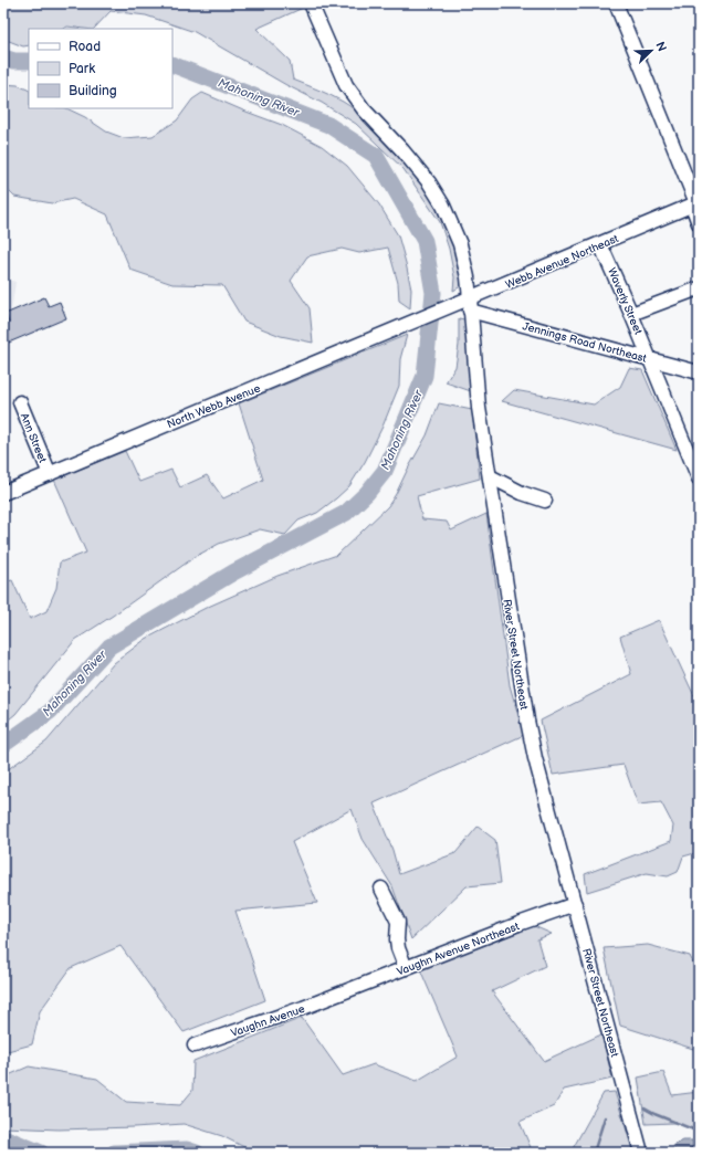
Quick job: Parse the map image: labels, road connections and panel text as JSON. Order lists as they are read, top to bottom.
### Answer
{
  "streets": {
    "street": [
      "Webb Avenue Northeast",
      "Waverly Street",
      "Jennings Road Northeast",
      "North Webb Avenue",
      "Ann Street",
      "River Street Northeast",
      "Vaughn Avenue Northeast",
      "Vaughn Avenue"
    ]
  },
  "crossings": [
    ["Webb Avenue Northeast", "Waverly Street"],
    ["Webb Avenue Northeast", "Jennings Road Northeast"],
    ["Webb Avenue Northeast", "North Webb Avenue"],
    ["Webb Avenue Northeast", "River Street Northeast"],
    ["Waverly Street", "Jennings Road Northeast"],
    ["Jennings Road Northeast", "River Street Northeast"],
    ["North Webb Avenue", "Ann Street"],
    ["River Street Northeast", "Vaughn Avenue Northeast"],
    ["Vaughn Avenue Northeast", "Vaughn Avenue"]
  ],
  "water": ["Mahoning River"],
  "legend": ["Road", "Park", "Building"],
  "north": "top right"
}
